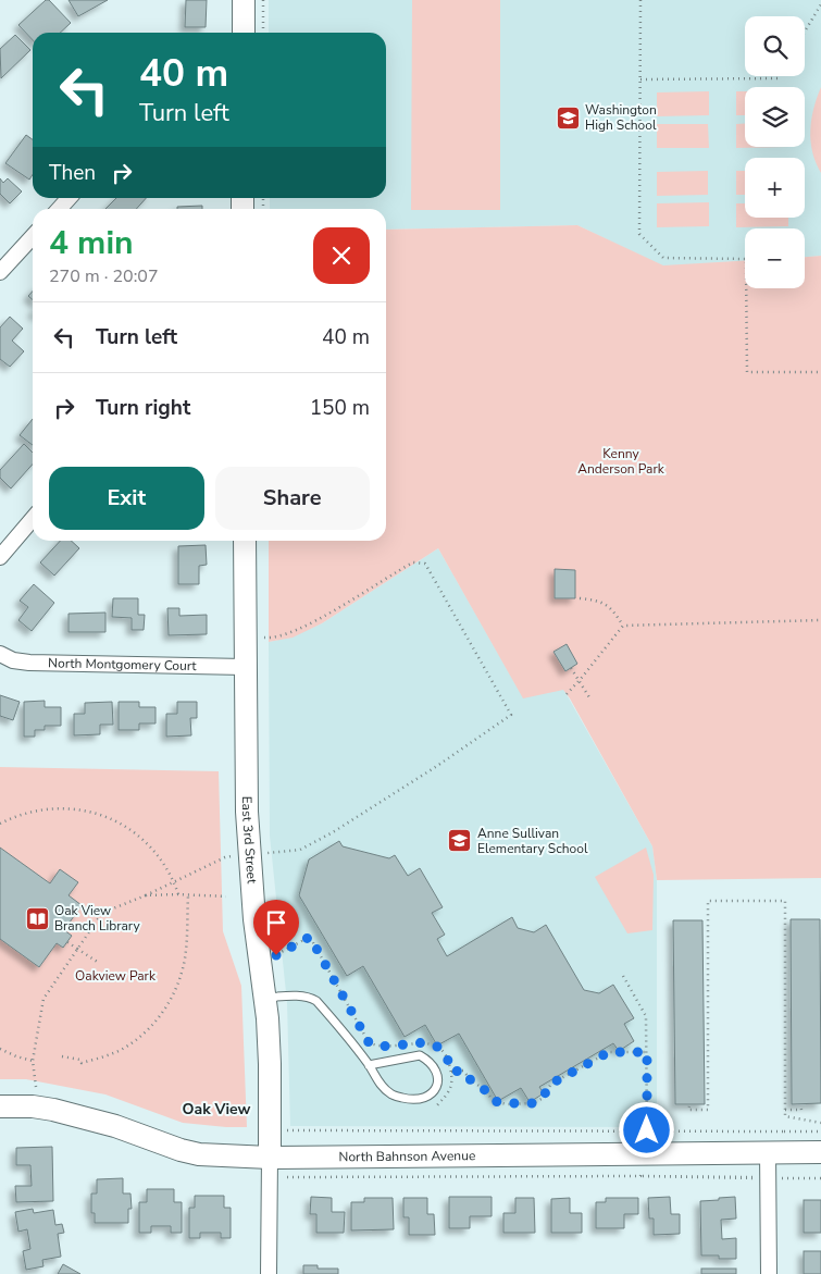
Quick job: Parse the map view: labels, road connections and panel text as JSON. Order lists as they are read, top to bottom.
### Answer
{
  "streets": {
    "street": ["North Montgomery Court", "East 3rd Street", "North Bahnson Avenue"]
  },
  "crossings": [
    ["North Montgomery Court", "East 3rd Street"],
    ["East 3rd Street", "North Bahnson Avenue"]
  ],
  "districts": ["Oak View"],
  "parks": ["Kenny Anderson Park", "Oakview Park"],
  "places": {
    "school or university": ["Washington High School", "Anne Sullivan Elementary School"],
    "library": ["Oak View Branch Library"]
  },
  "page": {
    "map_buttons": ["+", "−"],
    "turn": ["40 m", "Turn left"],
    "then": "Then",
    "heading": ["4 min", "270 m · 20:07"],
    "list": [
      {
        "name": "Turn left",
        "value": "40 m"
      },
      {
        "name": "Turn right",
        "value": "150 m"
      }
    ],
    "buttons": ["Exit", "Share"]
  }
}
